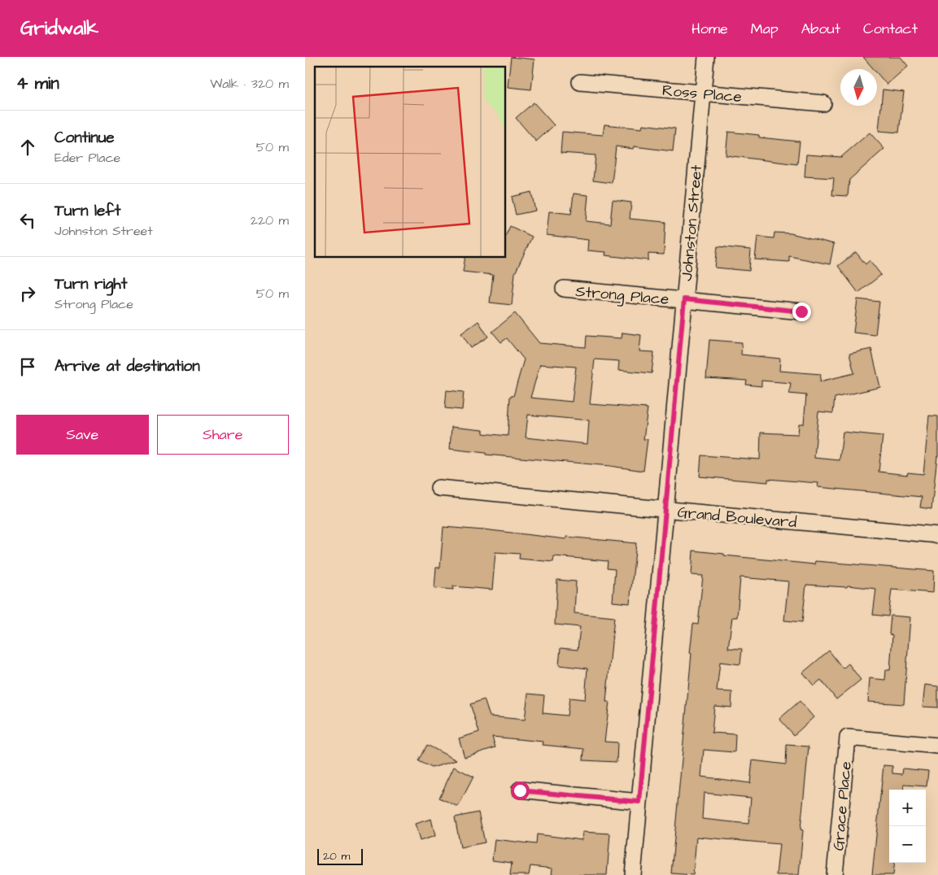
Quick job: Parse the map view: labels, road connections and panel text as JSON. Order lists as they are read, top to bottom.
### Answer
{
  "streets": {
    "street": [
      "Ross Place",
      "Johnston Street",
      "Strong Place",
      "Grand Boulevard",
      "Grace Place"
    ]
  },
  "crossings": [
    ["Ross Place", "Johnston Street"],
    ["Johnston Street", "Strong Place"],
    ["Johnston Street", "Grand Boulevard"]
  ],
  "scale_bar": "20 m",
  "north": "bottom",
  "page": {
    "header": "Gridwalk",
    "nav": [
      "Home",
      "Map",
      "About",
      "Contact"
    ],
    "heading": ["4 min", "Walk · 320 m"],
    "list": [
      ["Continue", "Eder Place", "50 m"],
      ["Turn left", "Johnston Street", "220 m"],
      ["Turn right", "Strong Place", "50 m"],
      "Arrive at destination"
    ],
    "buttons": ["Save", "Share"],
    "map_buttons": ["+", "−"],
    "scale": "20 m"
  }
}
